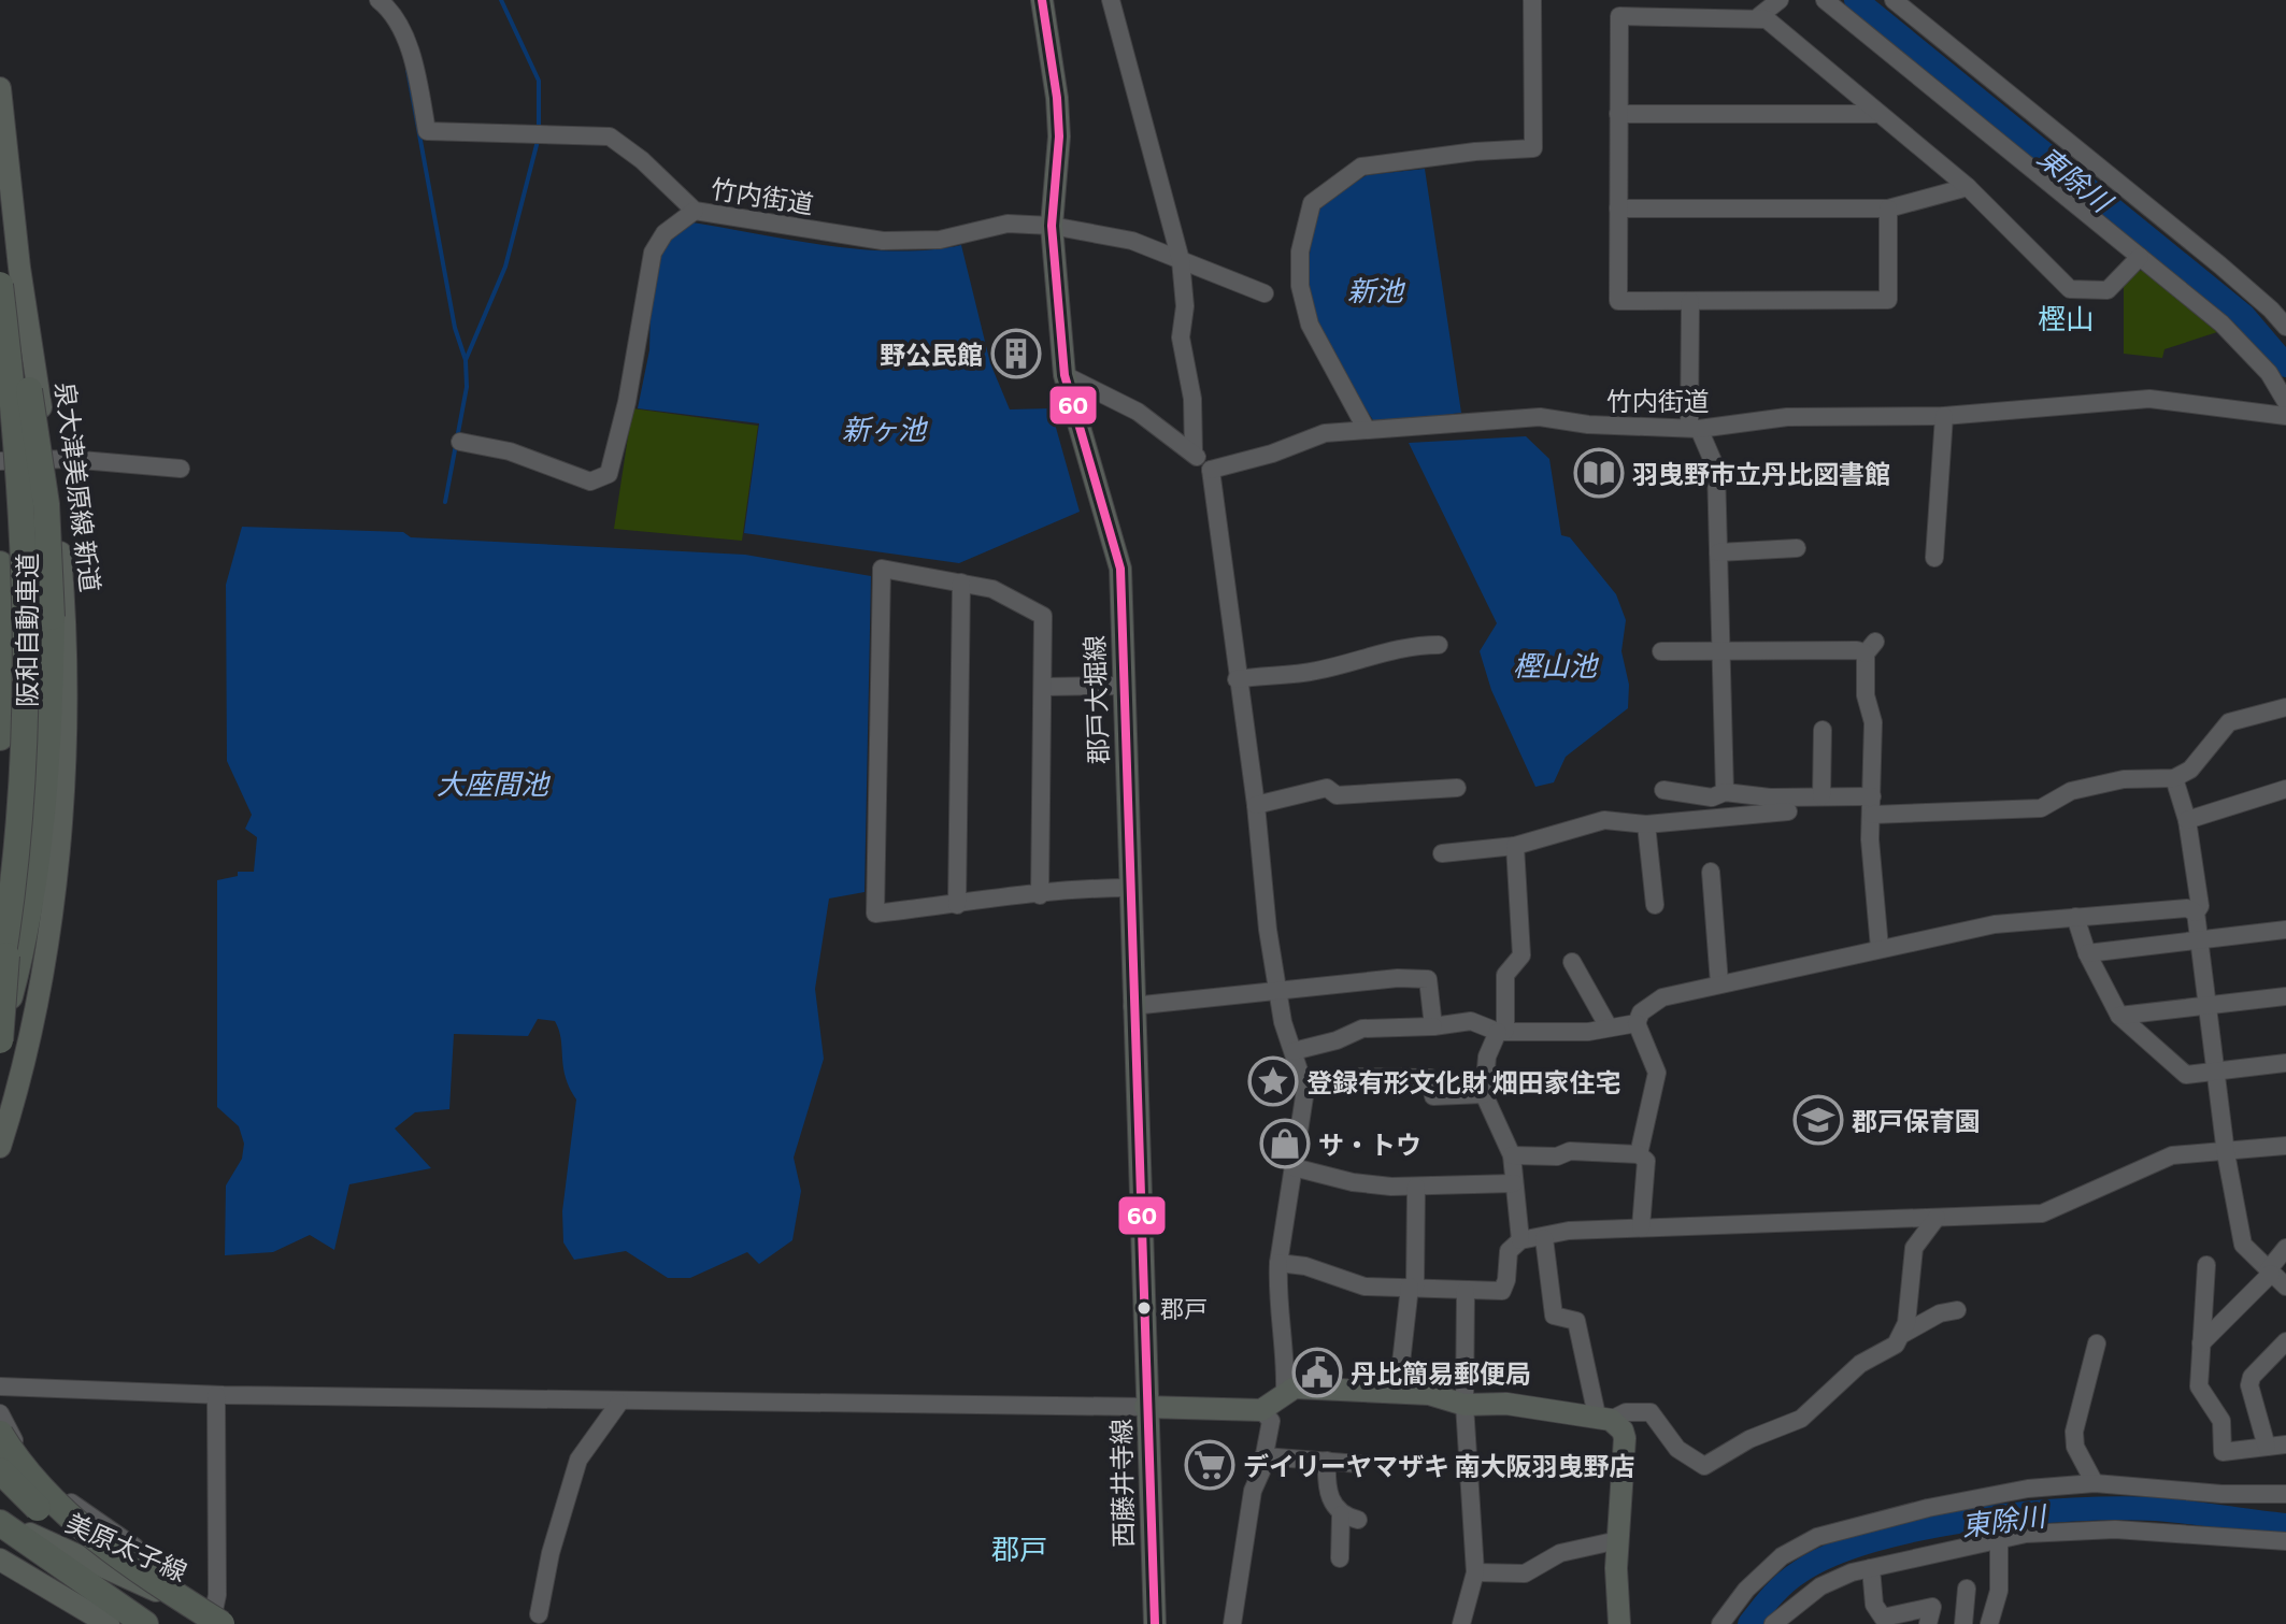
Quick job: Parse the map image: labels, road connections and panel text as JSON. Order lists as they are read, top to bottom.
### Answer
{
  "streets": {
    "highway": ["阪和自動車道"],
    "main road": [
      "泉大津美原線 新道",
      "郡戸大堀線",
      "西藤井寺線",
      "美原太子線"
    ],
    "street": ["竹内街道"]
  },
  "crossings": [
    ["竹内街道", "郡戸大堀線"],
    ["郡戸大堀線", "西藤井寺線"]
  ],
  "districts": ["樫山", "郡戸"],
  "water": [
    "東除川",
    "新池",
    "新ヶ池",
    "樫山池",
    "大座間池"
  ],
  "places": {
    "building": ["野公民館"],
    "library": ["羽曳野市立丹比図書館"],
    "place": ["登録有形文化財 畑田家住宅"],
    "school or university": ["郡戸保育園"],
    "shop": ["サ・トウ"],
    "other": ["郡戸"],
    "public building": ["丹比簡易郵便局"],
    "supermarket": ["デイリーヤマザキ 南大阪羽曳野店"]
  },
  "lines": ["transit line 60"]
}
